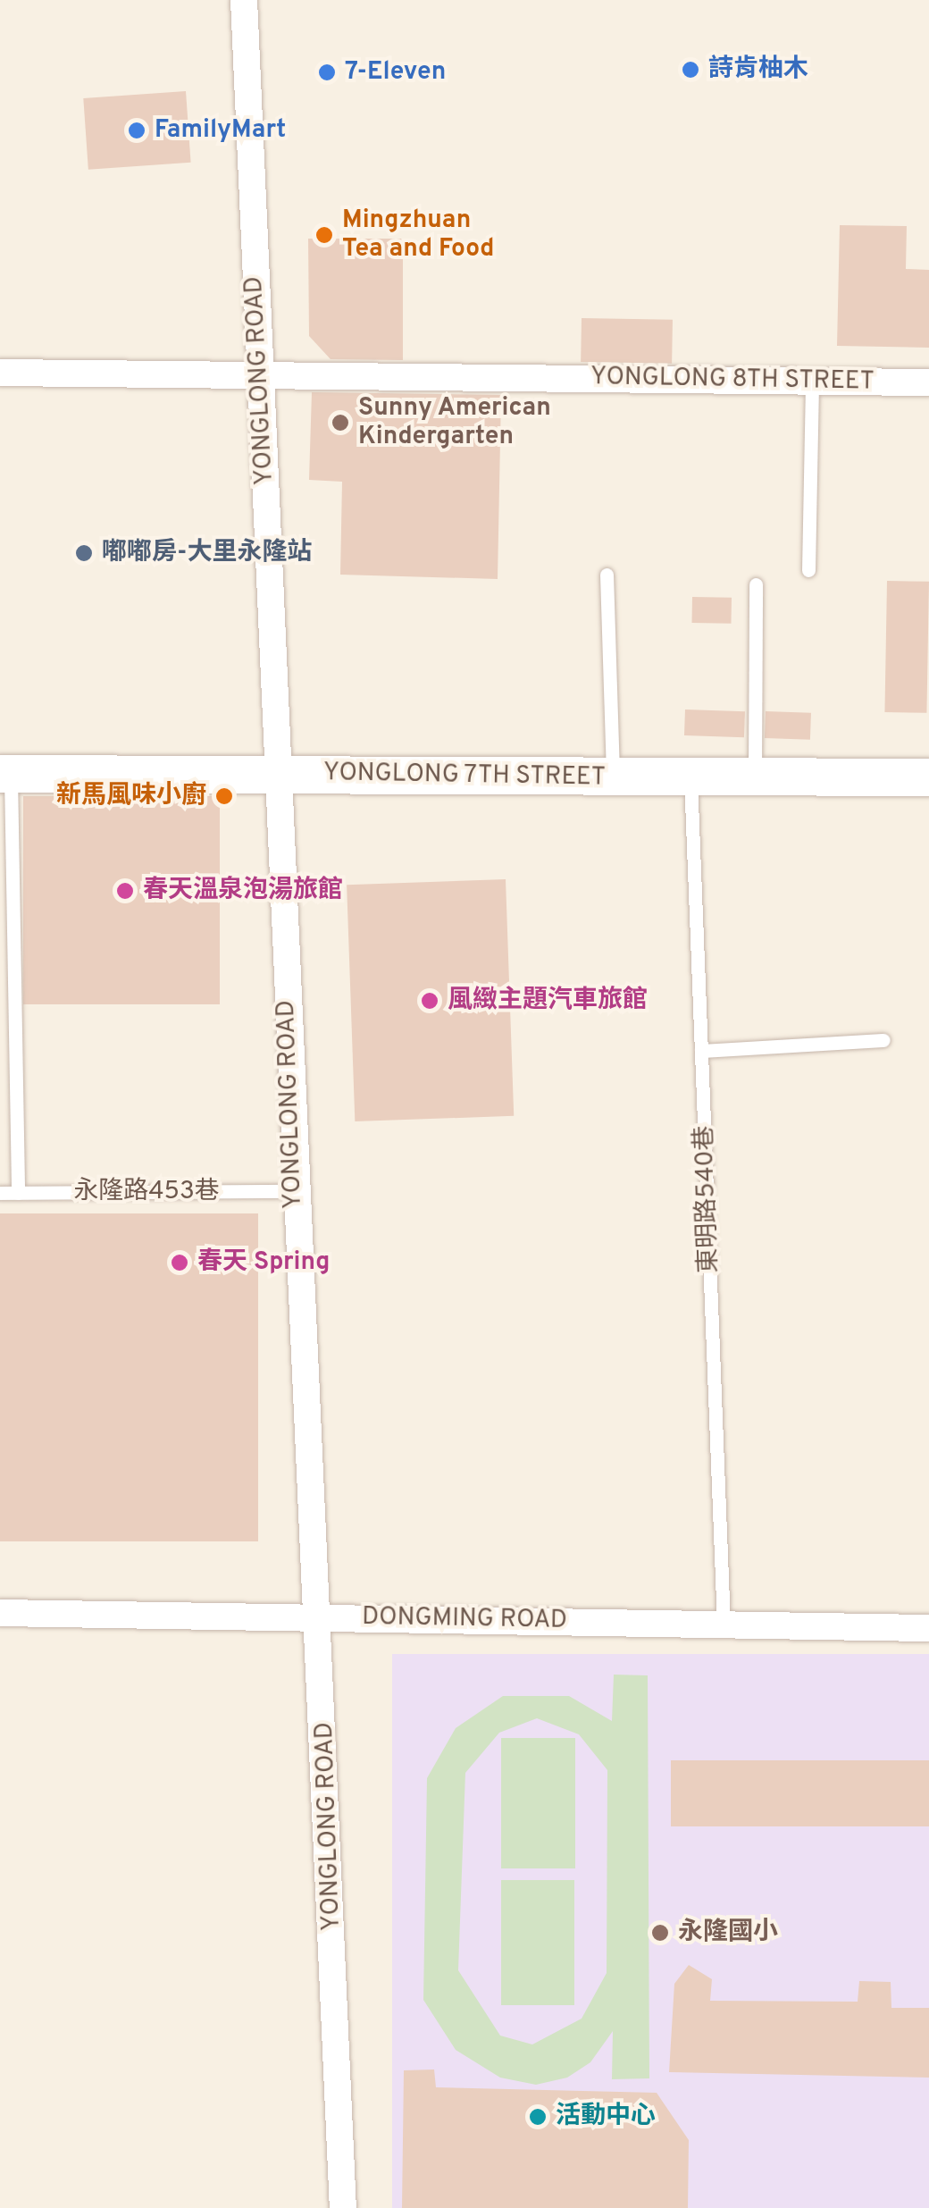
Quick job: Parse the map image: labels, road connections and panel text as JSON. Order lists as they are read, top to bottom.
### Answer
{
  "streets": {
    "street": [
      "YONGLONG 8TH STREET",
      "YONGLONG ROAD",
      "YONGLONG 7TH STREET",
      "DONGMING ROAD"
    ],
    "lane": ["永隆路453巷", "東明路540巷"]
  },
  "crossings": [
    ["YONGLONG 8TH STREET", "YONGLONG ROAD"],
    ["YONGLONG ROAD", "YONGLONG 7TH STREET"],
    ["YONGLONG ROAD", "永隆路453巷"],
    ["YONGLONG ROAD", "DONGMING ROAD"],
    ["YONGLONG 7TH STREET", "東明路540巷"],
    ["東明路540巷", "DONGMING ROAD"]
  ],
  "places": [
    "詩肯柚木",
    "7-Eleven",
    "FamilyMart",
    "Mingzhuan Tea and Food",
    "Sunny American Kindergarten",
    "嘟嘟房-大里永隆站",
    "新馬風味小廚",
    "春天溫泉泡湯旅館",
    "風緻主題汽車旅館",
    "春天 Spring",
    "永隆國小",
    "活動中心"
  ]
}
